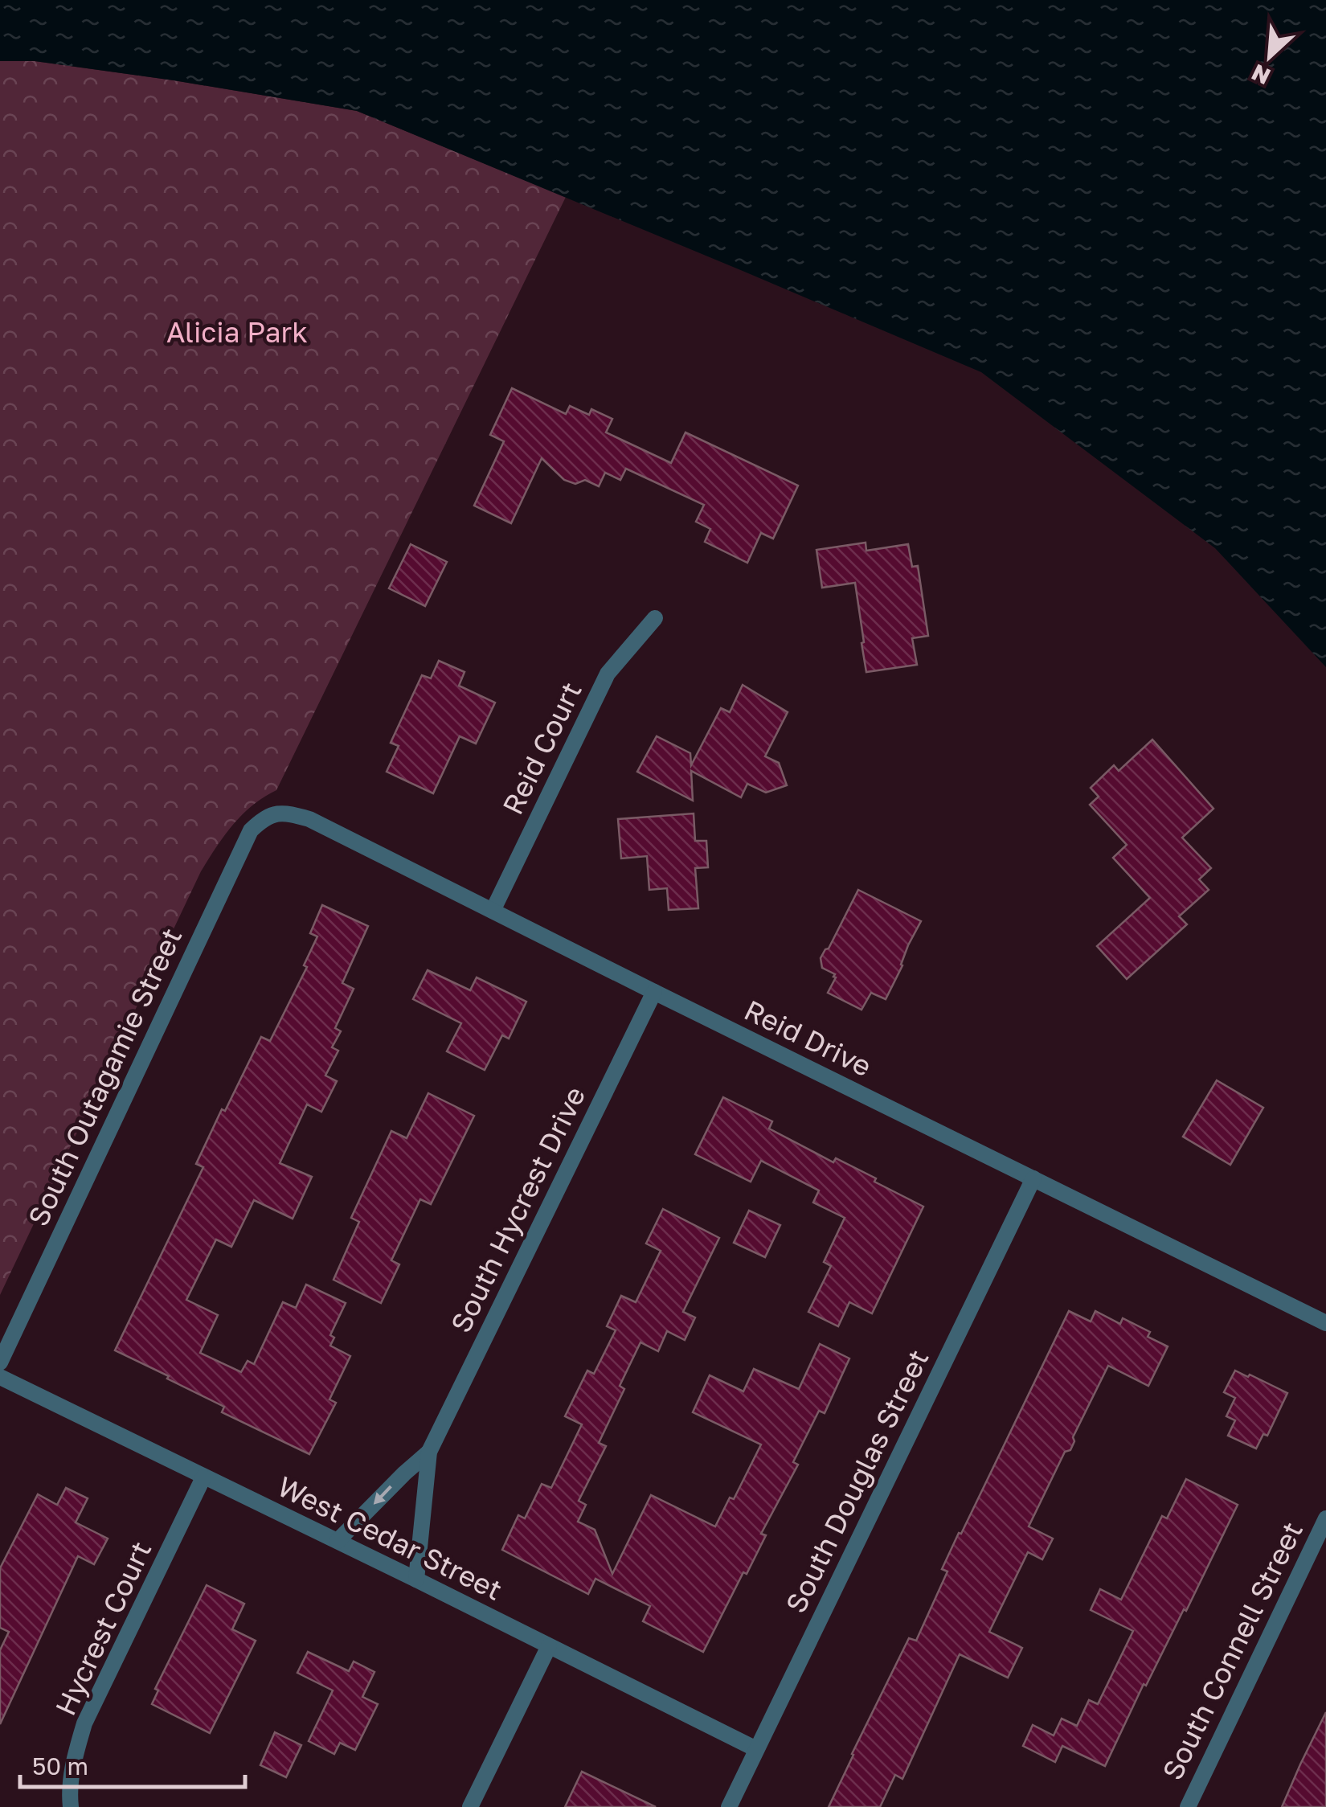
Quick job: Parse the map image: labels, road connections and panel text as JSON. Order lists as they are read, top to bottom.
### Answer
{
  "streets": {
    "street": [
      "Reid Court",
      "Reid Drive",
      "South Outagamie Street",
      "South Hycrest Drive",
      "South Douglas Street",
      "West Cedar Street",
      "Hycrest Court",
      "South Connell Street"
    ]
  },
  "crossings": [
    ["Reid Court", "Reid Drive"],
    ["Reid Drive", "South Outagamie Street"],
    ["Reid Drive", "South Hycrest Drive"],
    ["Reid Drive", "South Douglas Street"],
    ["South Hycrest Drive", "West Cedar Street"],
    ["South Douglas Street", "West Cedar Street"],
    ["West Cedar Street", "Hycrest Court"]
  ],
  "parks": ["Alicia Park"],
  "scale_bar": "50 m",
  "north": "bottom left"
}
